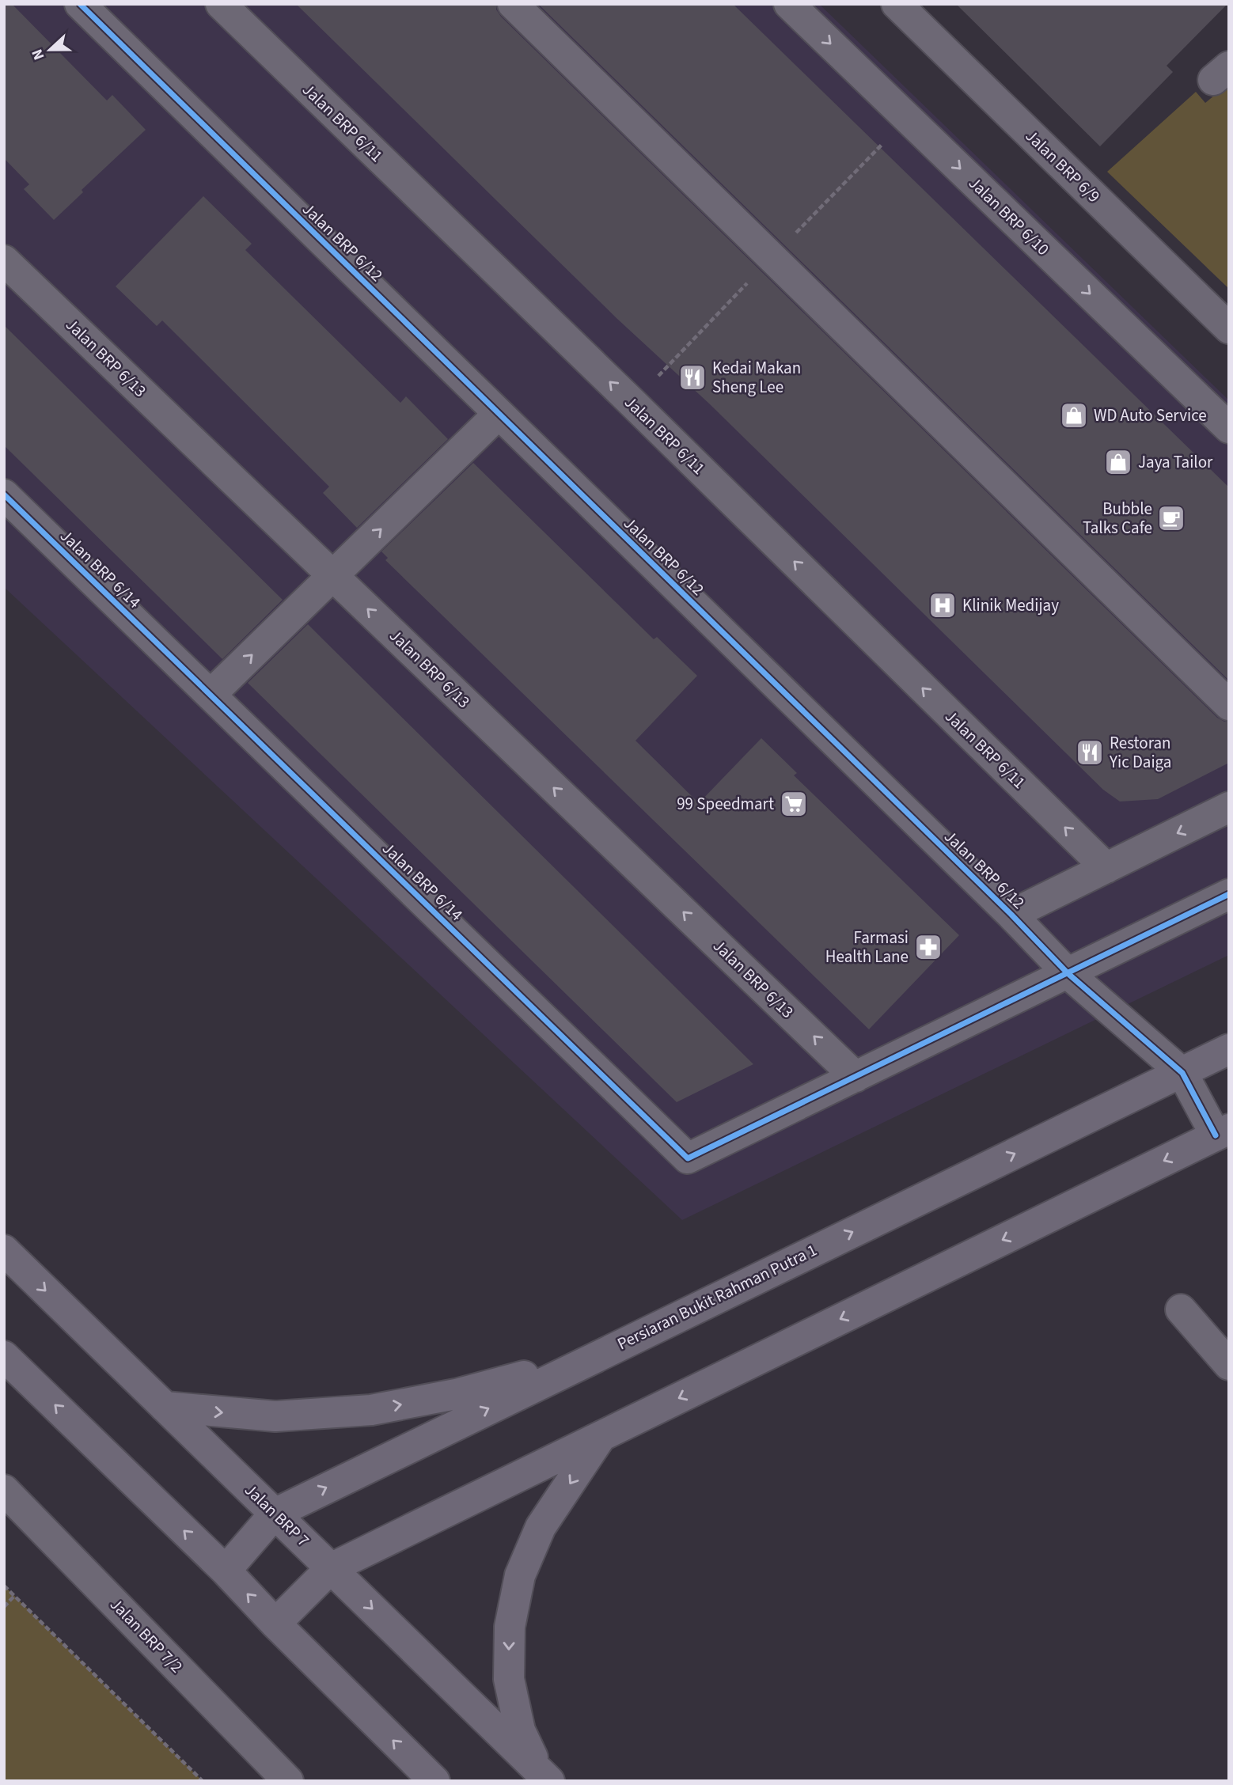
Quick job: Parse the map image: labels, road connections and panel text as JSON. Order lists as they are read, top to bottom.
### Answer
{
  "streets": {
    "main road": ["Persiaran Bukit Rahman Putra 1", "Jalan BRP 7"],
    "street": [
      "Jalan BRP 6/11",
      "Jalan BRP 6/9",
      "Jalan BRP 6/10",
      "Jalan BRP 6/12",
      "Jalan BRP 6/13",
      "Jalan BRP 6/14",
      "Jalan BRP 7/2"
    ]
  },
  "crossings": [
    ["Jalan BRP 6/12", "Persiaran Bukit Rahman Putra 1"],
    ["Jalan BRP 6/13", "Jalan BRP 6/14"],
    ["Persiaran Bukit Rahman Putra 1", "Jalan BRP 7"]
  ],
  "one_way": ["Jalan BRP 6/13"],
  "places": {
    "restaurant": ["Kedai Makan Sheng Lee", "Restoran Yic Daiga"],
    "shop": ["WD Auto Service", "Jaya Tailor"],
    "cafe": ["Bubble Talks Cafe"],
    "hospital": ["Klinik Medijay"],
    "supermarket": ["99 Speedmart"],
    "pharmacy": ["Farmasi Health Lane"]
  },
  "north": "left"
}
